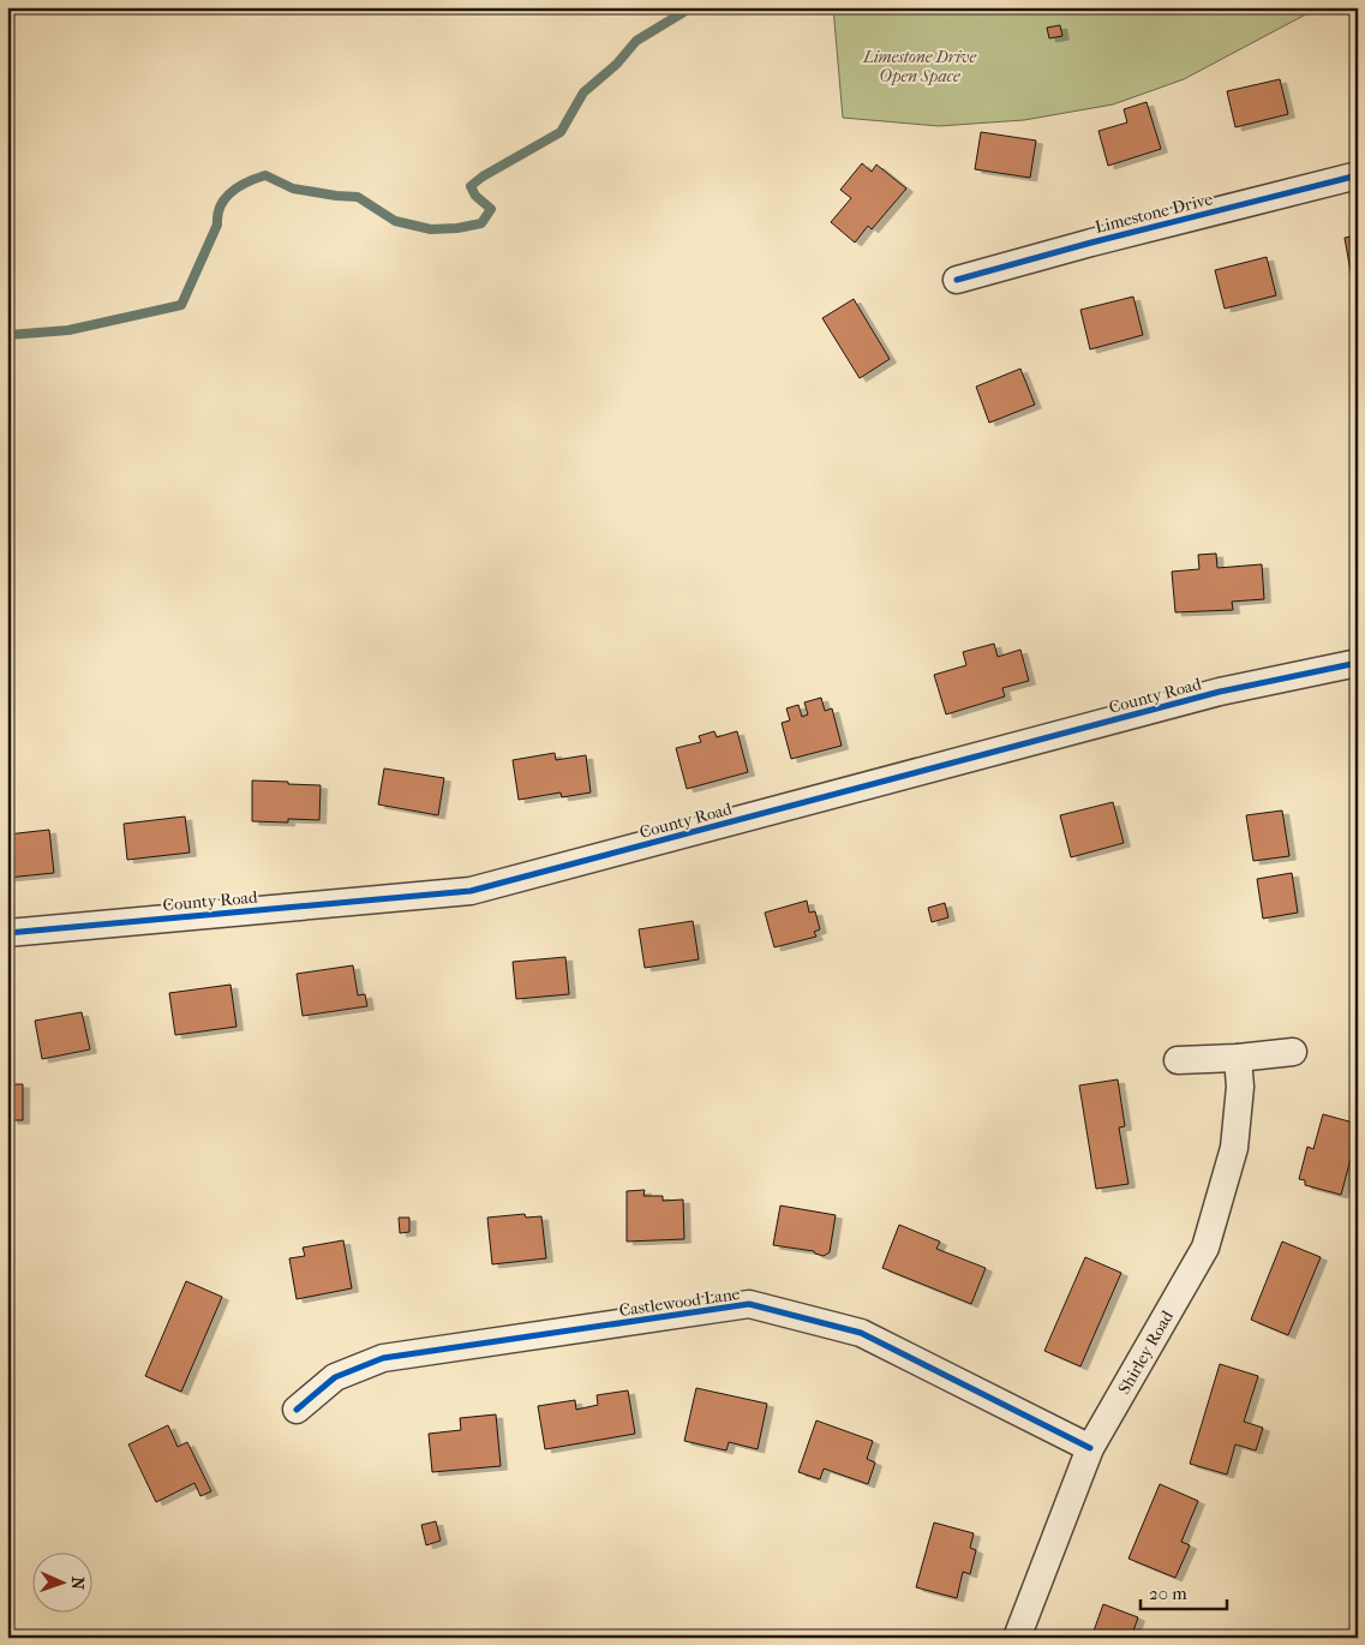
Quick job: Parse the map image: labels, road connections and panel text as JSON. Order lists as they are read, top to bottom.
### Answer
{
  "streets": {
    "street": [
      "Limestone Drive",
      "County Road",
      "Castlewood Lane",
      "Shirley Road"
    ]
  },
  "crossings": [
    ["Castlewood Lane", "Shirley Road"]
  ],
  "parks": ["Limestone Drive Open Space"],
  "scale_bar": "20 m",
  "north": "right"
}
